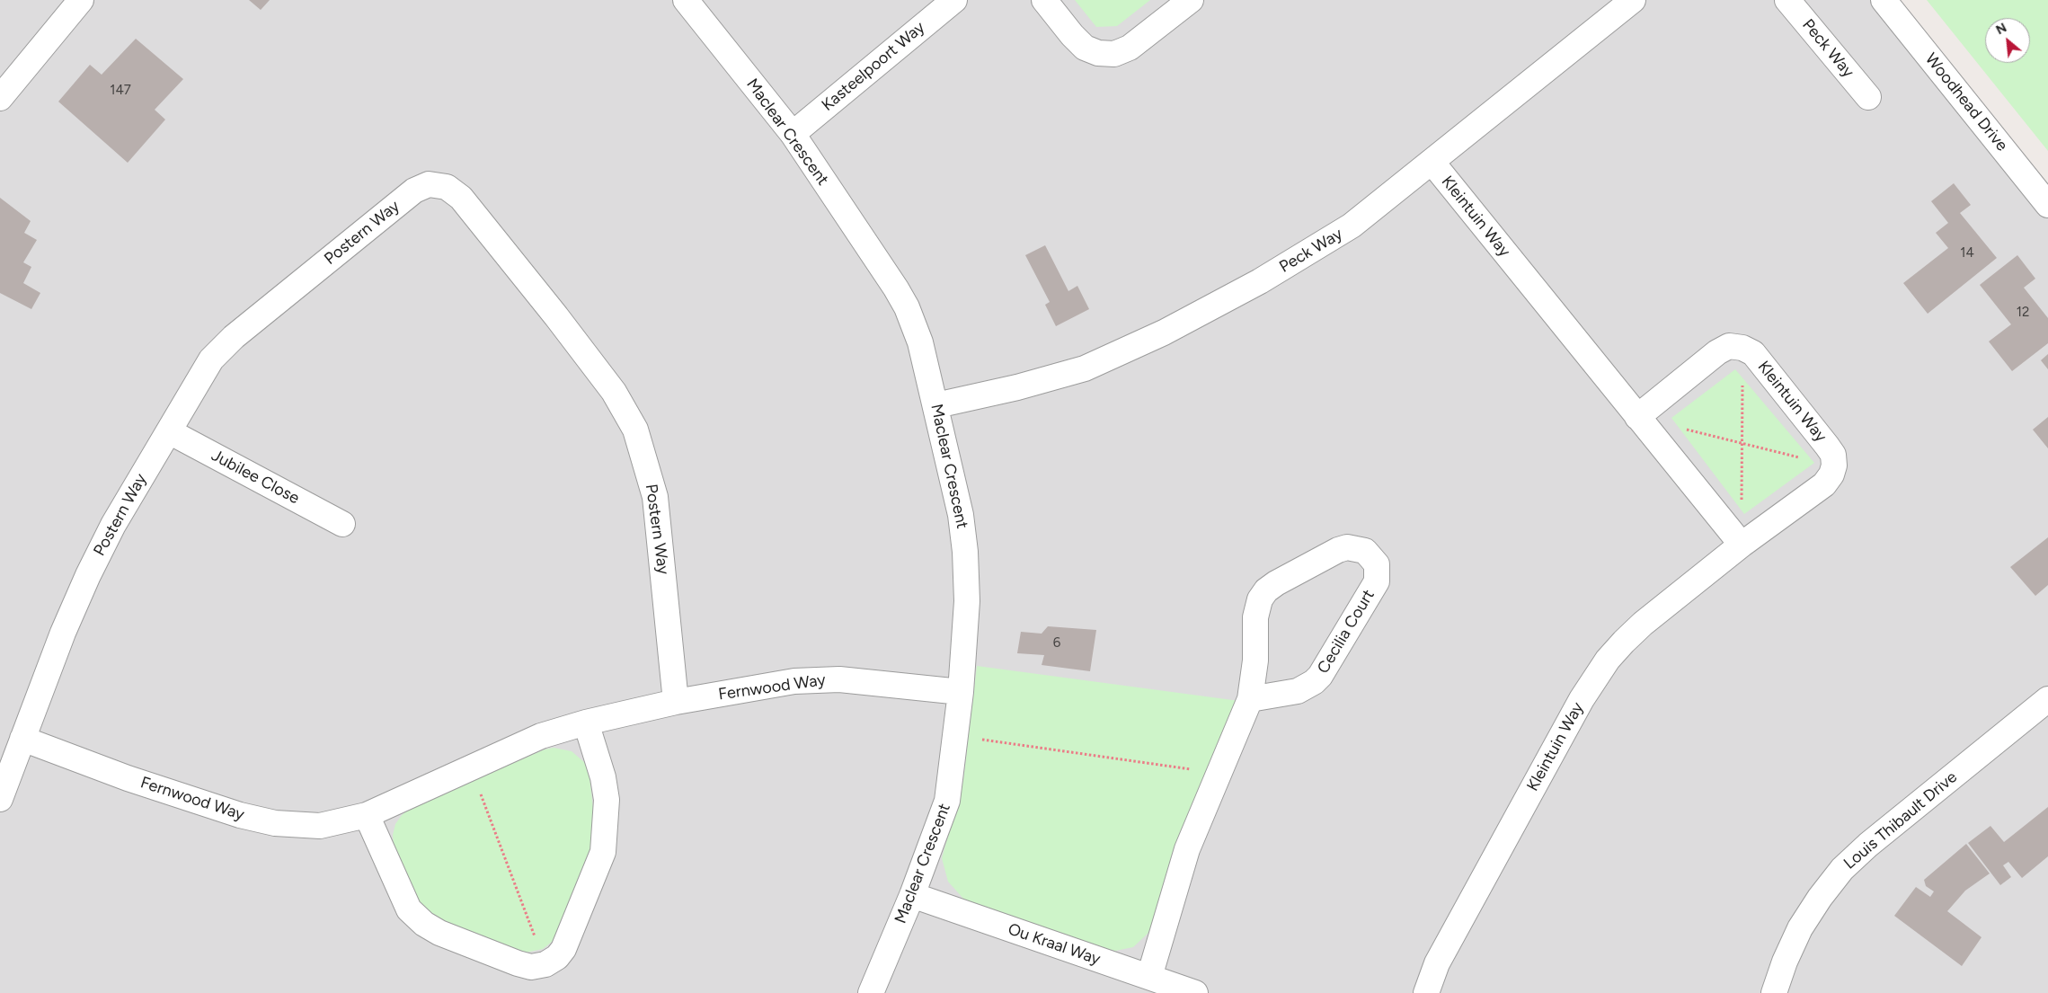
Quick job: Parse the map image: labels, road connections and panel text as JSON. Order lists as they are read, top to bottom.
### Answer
{
  "streets": {
    "street": [
      "Peck Way",
      "Kasteelpoort Way",
      "Woodhead Drive",
      "Maclear Crescent",
      "Kleintuin Way",
      "Postern Way",
      "Jubilee Close",
      "Cecilia Court",
      "Fernwood Way",
      "Louis Thibault Drive",
      "Ou Kraal Way"
    ]
  },
  "crossings": [
    ["Peck Way", "Maclear Crescent"],
    ["Peck Way", "Kleintuin Way"],
    ["Kasteelpoort Way", "Maclear Crescent"],
    ["Maclear Crescent", "Fernwood Way"],
    ["Maclear Crescent", "Ou Kraal Way"],
    ["Postern Way", "Jubilee Close"],
    ["Postern Way", "Fernwood Way"],
    ["Cecilia Court", "Ou Kraal Way"]
  ],
  "house_numbers": [
    "147",
    "14",
    "12",
    "6"
  ],
  "north": "top left"
}
